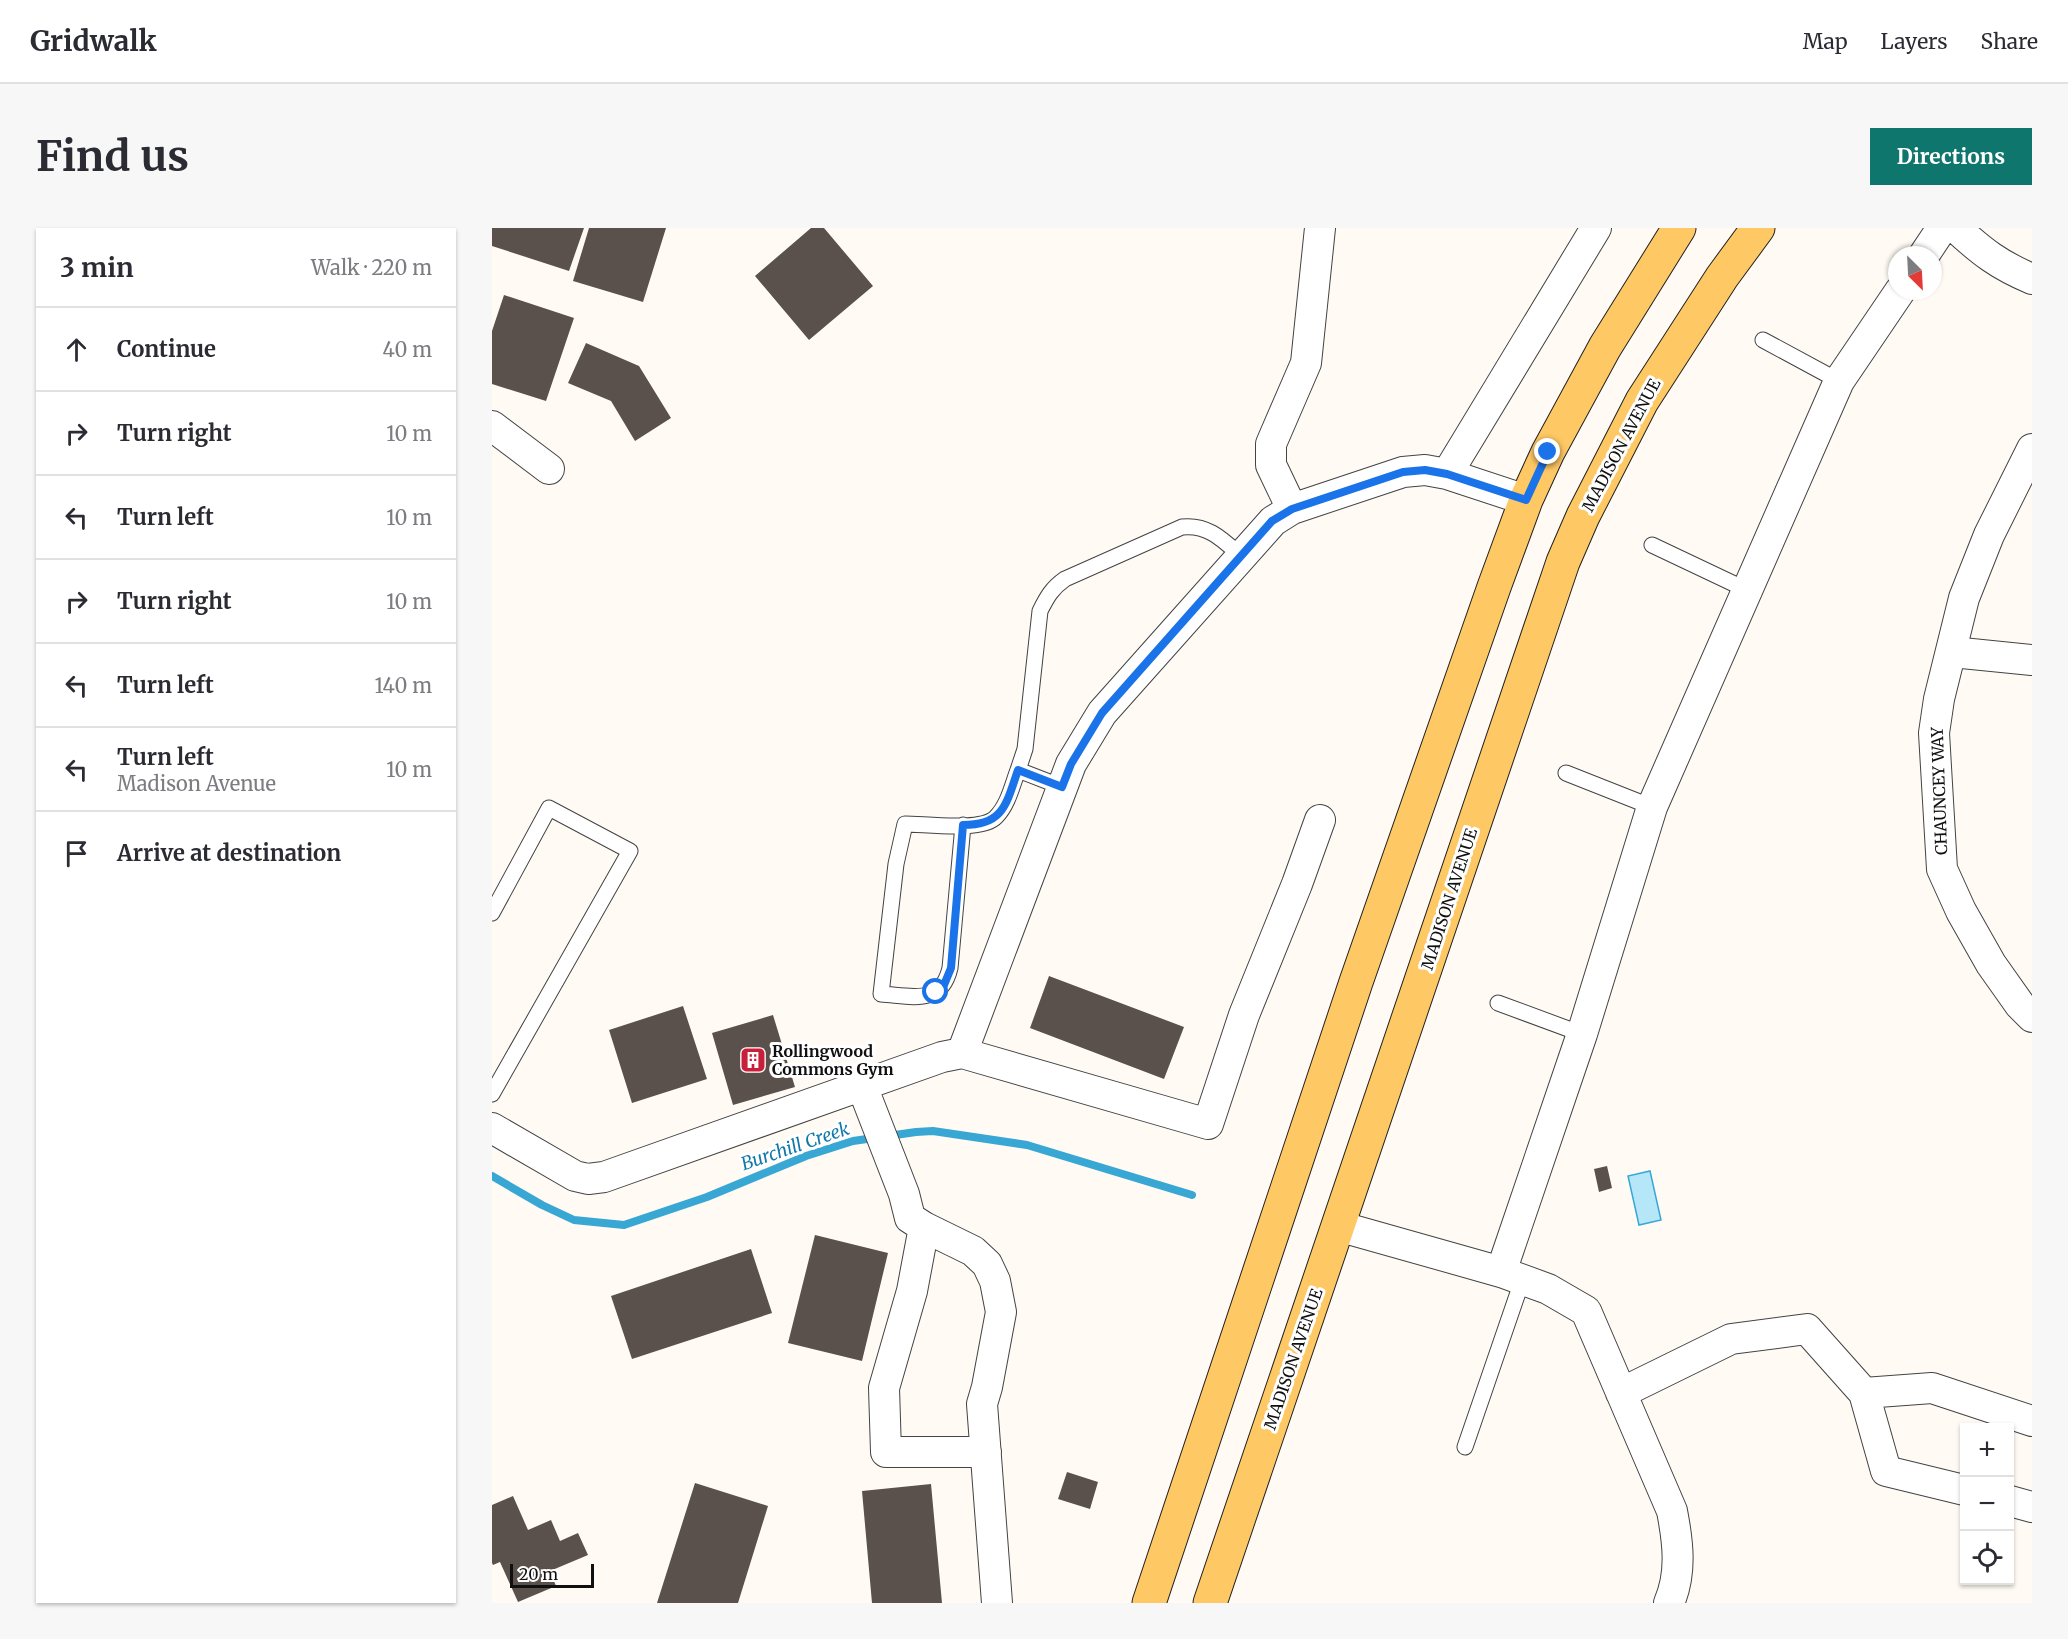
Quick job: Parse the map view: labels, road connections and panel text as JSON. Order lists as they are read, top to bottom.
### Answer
{
  "streets": {
    "main road": ["MADISON AVENUE"],
    "street": ["CHAUNCEY WAY"]
  },
  "water": ["Burchill Creek"],
  "places": {
    "building": ["Rollingwood Commons Gym"]
  },
  "scale_bar": "20 m",
  "north": "bottom right",
  "page": {
    "header": "Gridwalk",
    "nav": ["Map", "Layers", "Share"],
    "buttons": "Directions",
    "title": "Find us",
    "heading": ["3 min", "Walk · 220 m"],
    "list": [
      ["Continue", "40 m"],
      ["Turn right", "10 m"],
      ["Turn left", "10 m"],
      ["Turn right", "10 m"],
      ["Turn left", "140 m"],
      ["Turn left", "Madison Avenue", "10 m"],
      "Arrive at destination"
    ],
    "map_buttons": ["+", "−"],
    "scale": "20 m"
  }
}
